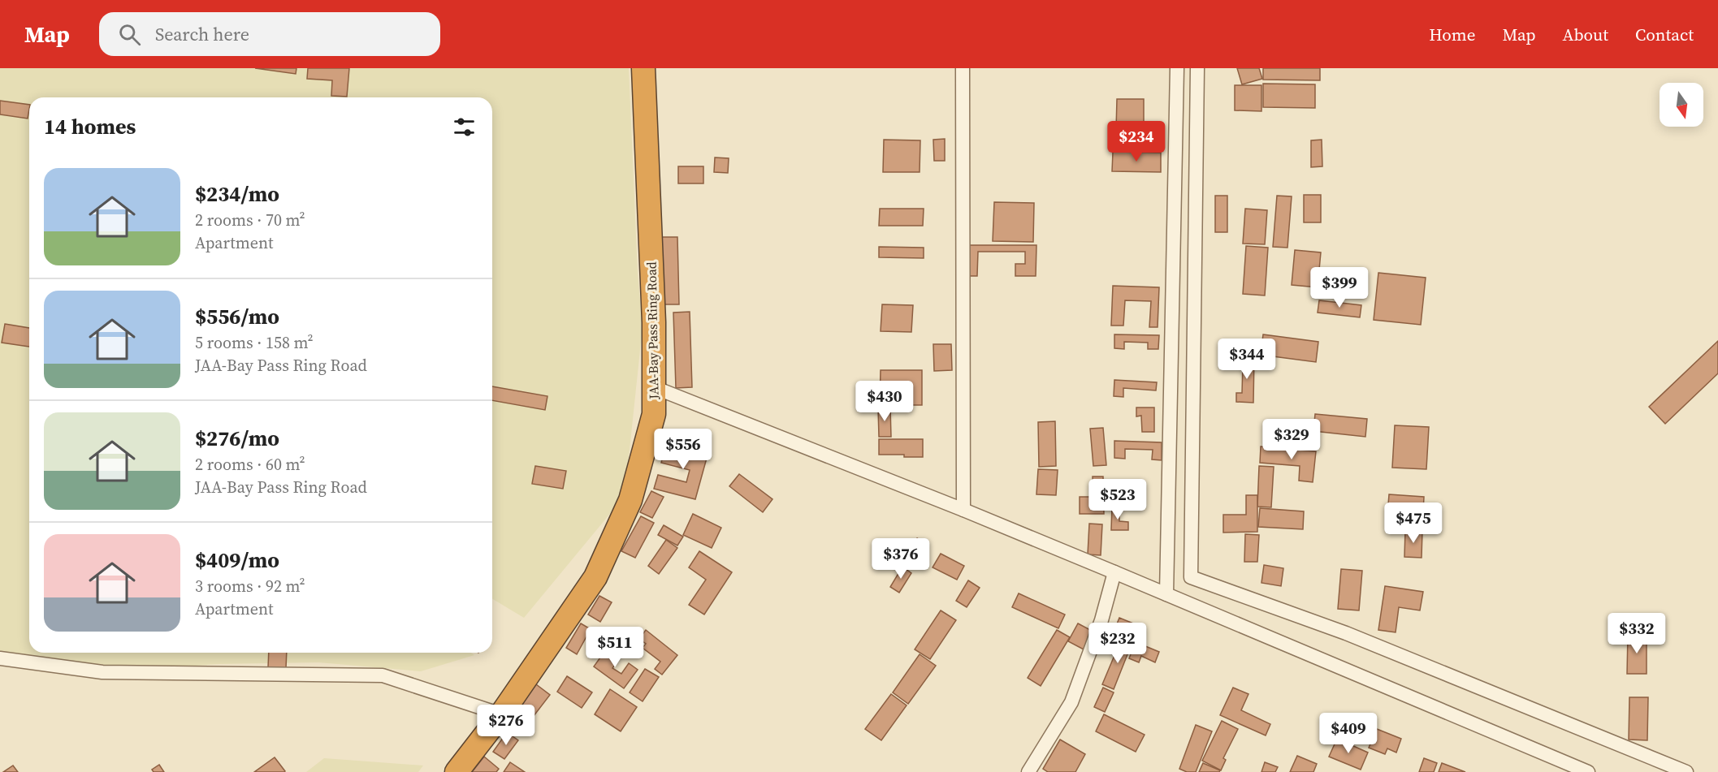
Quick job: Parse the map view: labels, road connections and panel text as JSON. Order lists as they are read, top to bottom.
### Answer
{
  "streets": {
    "highway": ["JAA-Bay Pass Ring Road"]
  },
  "north": "bottom",
  "page": {
    "header": "Map",
    "search": "Search here",
    "nav": [
      "Home",
      "Map",
      "About",
      "Contact"
    ],
    "heading": "14 homes",
    "price": [
      "$234",
      "$399",
      "$344",
      "$430",
      "$329",
      "$556",
      "$523",
      "$475",
      "$376",
      "$332",
      "$232",
      "$511",
      "$276",
      "$409"
    ],
    "list": [
      {
        "name": "$234/mo",
        "note": "2 rooms · 70 m² · Apartment"
      },
      {
        "name": "$556/mo",
        "note": "5 rooms · 158 m² · JAA-Bay Pass Ring Road"
      },
      {
        "name": "$276/mo",
        "note": "2 rooms · 60 m² · JAA-Bay Pass Ring Road"
      },
      {
        "name": "$409/mo",
        "note": "3 rooms · 92 m² · Apartment"
      }
    ]
  }
}
